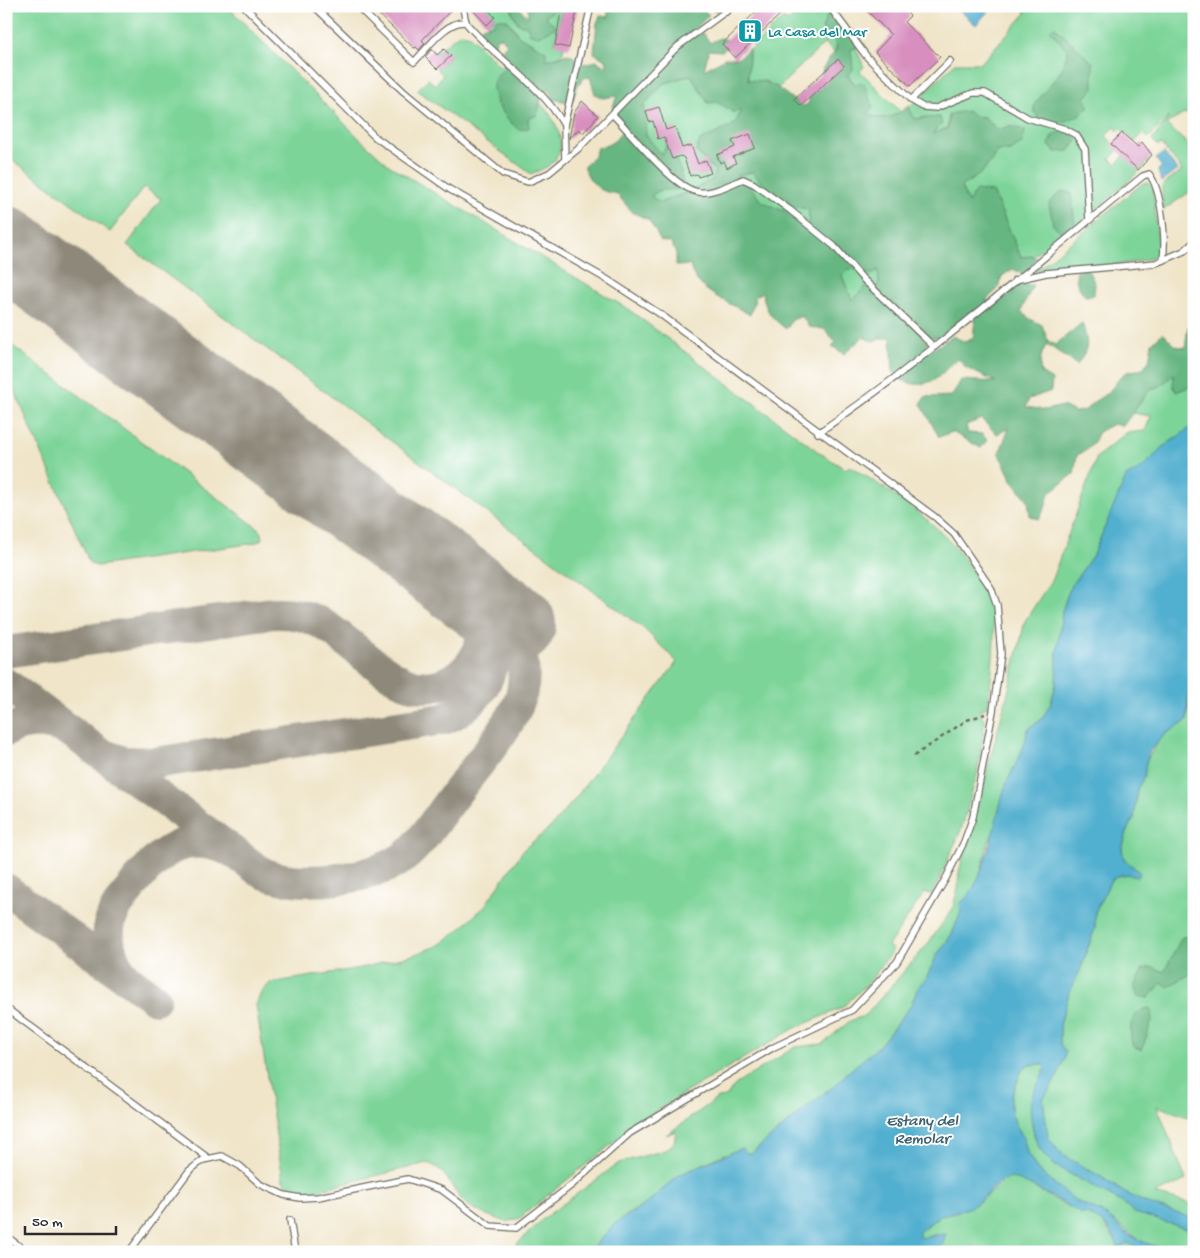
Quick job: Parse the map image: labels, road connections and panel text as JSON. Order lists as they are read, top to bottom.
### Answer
{
  "water": ["Estany del Remolar"],
  "places": {
    "building": ["La Casa del Mar"]
  },
  "scale_bar": "50 m"
}
